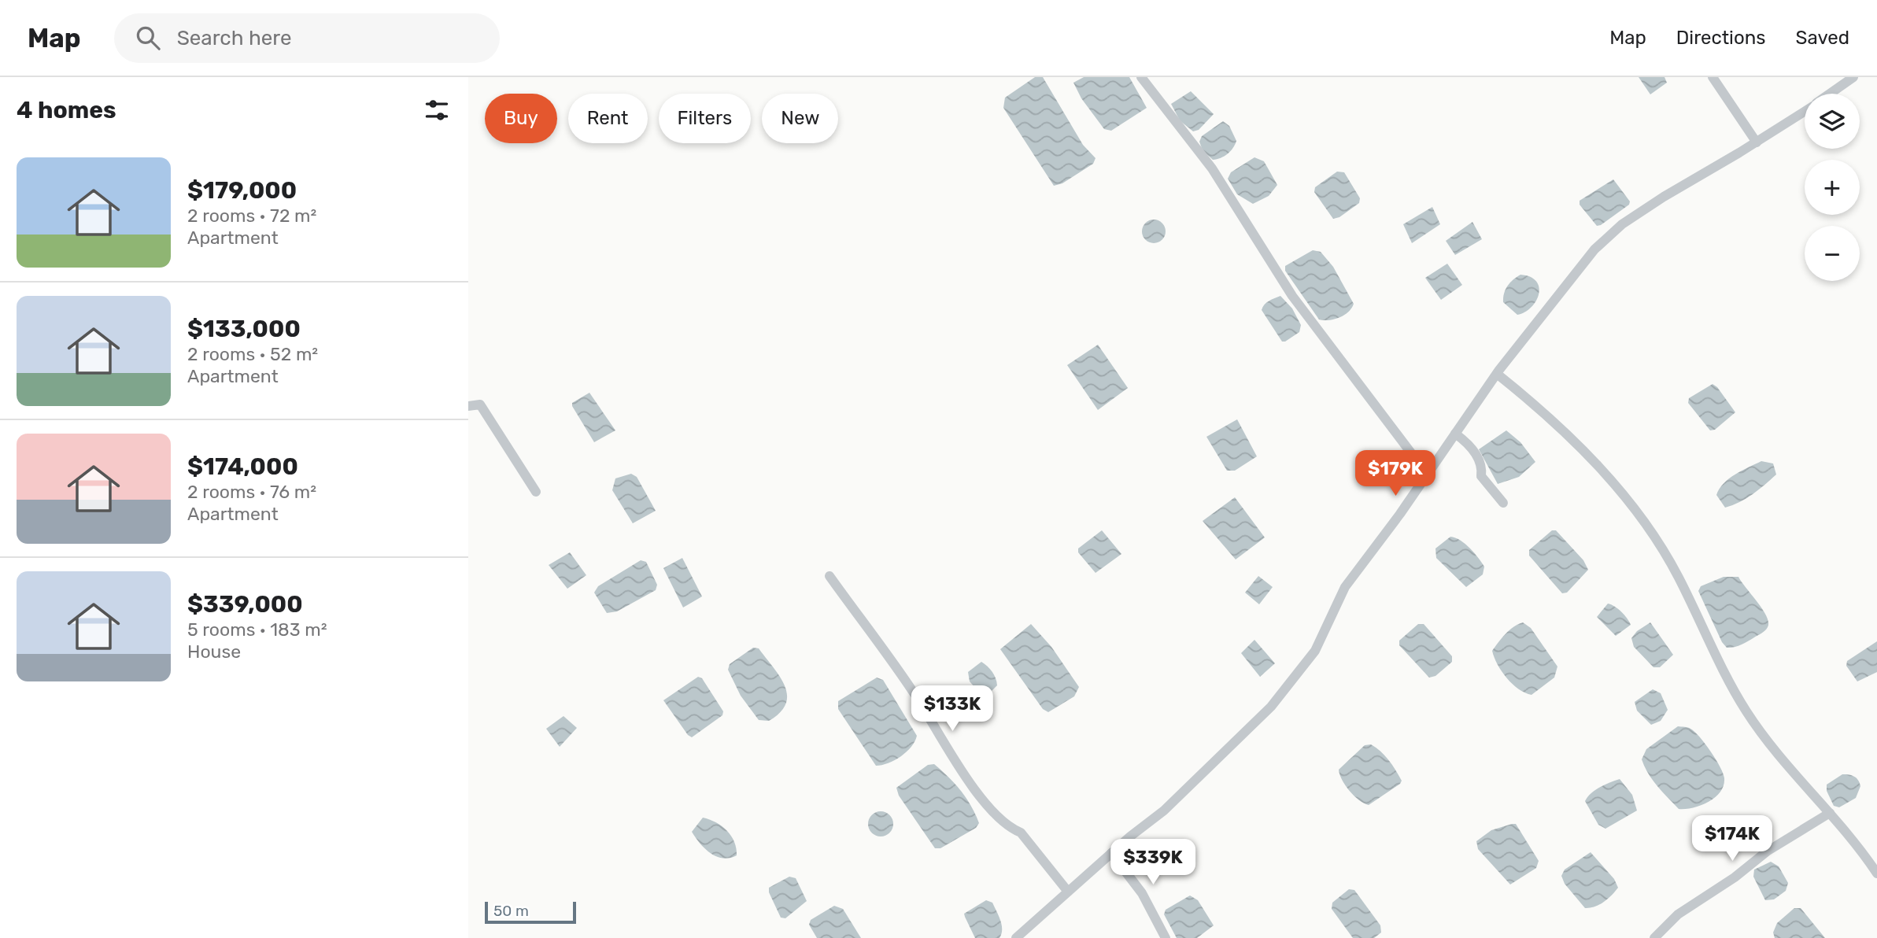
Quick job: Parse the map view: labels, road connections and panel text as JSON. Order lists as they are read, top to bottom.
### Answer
{
  "scale_bar": "50 m",
  "page": {
    "header": "Map",
    "search": "Search here",
    "nav": ["Map", "Directions", "Saved"],
    "heading": "4 homes",
    "map_buttons": ["+", "−"],
    "chip": [
      "Buy",
      "Rent",
      "Filters",
      "New"
    ],
    "list": [
      {
        "name": "$179,000",
        "note": "2 rooms · 72 m² · Apartment"
      },
      {
        "name": "$133,000",
        "note": "2 rooms · 52 m² · Apartment"
      },
      {
        "name": "$174,000",
        "note": "2 rooms · 76 m² · Apartment"
      },
      {
        "name": "$339,000",
        "note": "5 rooms · 183 m² · House"
      }
    ],
    "price": [
      "$179K",
      "$133K",
      "$174K",
      "$339K"
    ],
    "scale": "50 m"
  }
}
